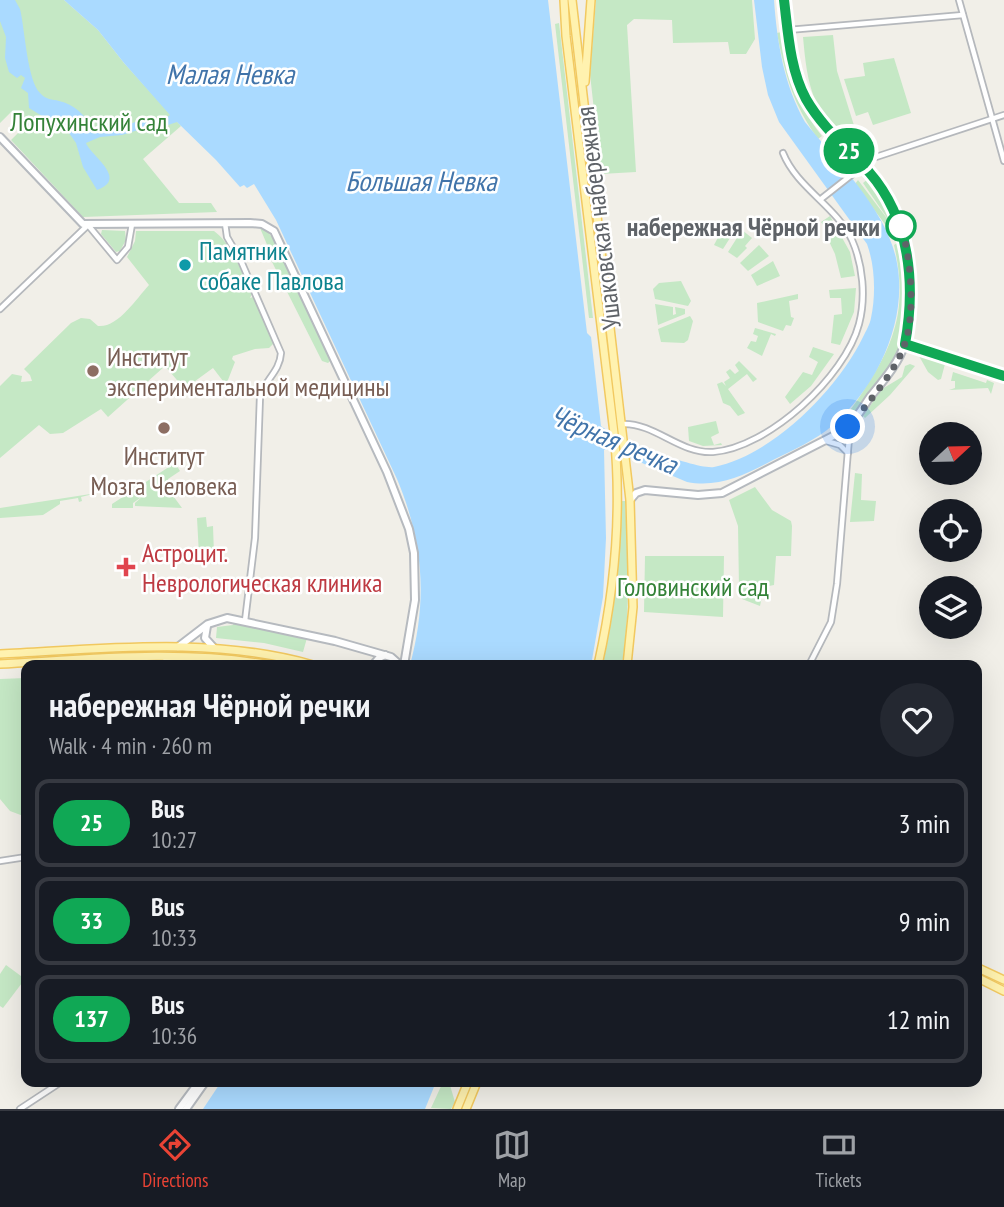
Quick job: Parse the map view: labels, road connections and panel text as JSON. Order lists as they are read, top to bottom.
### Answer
{
  "streets": {
    "main road": ["Ушаковская набережная"]
  },
  "water": ["Малая Невка", "Большая Невка", "Чёрная речка"],
  "parks": ["Лопухинский сад", "Головинский сад"],
  "places": {
    "other": [
      "набережная Чёрной речки",
      "Памятник собаке Павлова",
      "Институт экспериментальной медицины",
      "Институт Мозга Человека"
    ],
    "health": ["Астроцит. Неврологическая клиника"]
  },
  "lines": ["bus line 25"],
  "north": "right",
  "page": {
    "on_map": "25",
    "heading": ["набережная Чёрной речки", "Walk · 4 min · 260 m"],
    "list": [
      {
        "mark": "25",
        "name": "Bus",
        "note": "10:27",
        "value": "3 min"
      },
      {
        "mark": "33",
        "name": "Bus",
        "note": "10:33",
        "value": "9 min"
      },
      {
        "mark": "137",
        "name": "Bus",
        "note": "10:36",
        "value": "12 min"
      }
    ],
    "tabs": ["Directions", "Map", "Tickets"]
  }
}
